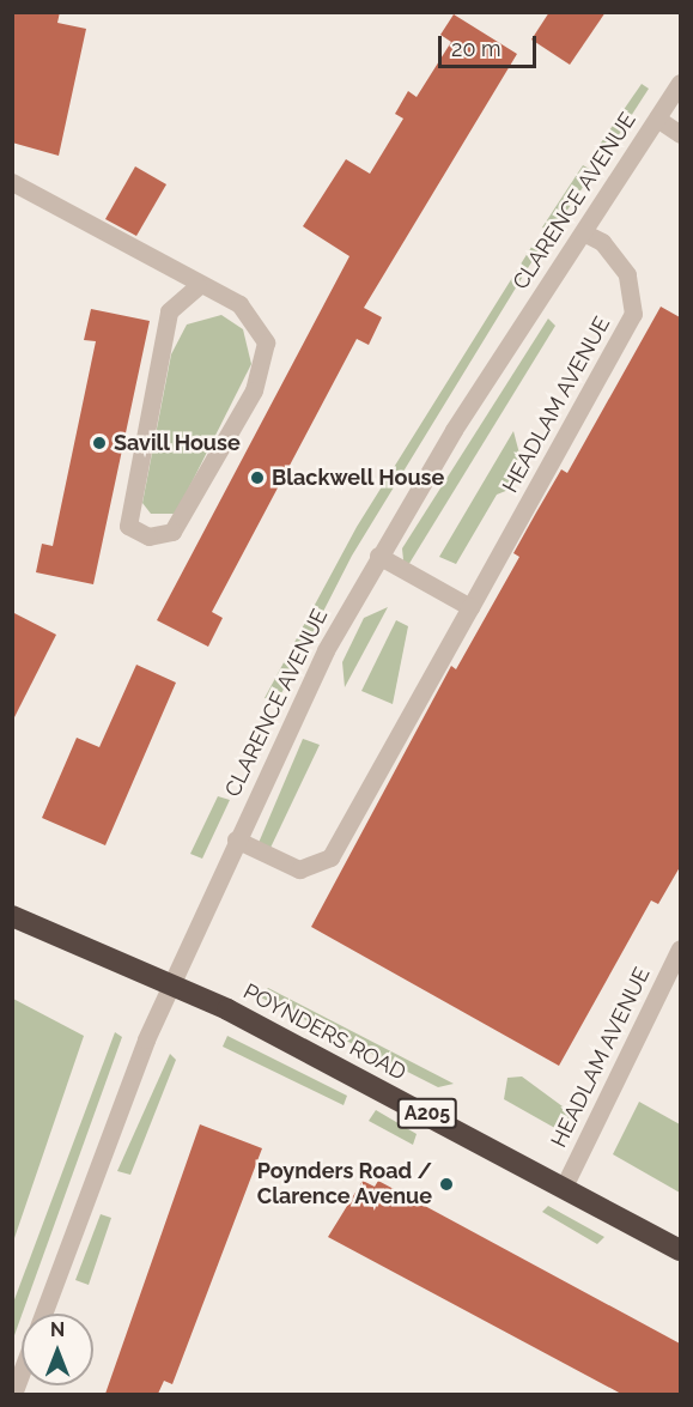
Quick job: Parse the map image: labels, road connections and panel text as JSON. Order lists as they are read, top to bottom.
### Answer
{
  "streets": {
    "highway": ["POYNDERS ROAD", "A205"],
    "street": ["CLARENCE AVENUE", "HEADLAM AVENUE"]
  },
  "crossings": [
    ["CLARENCE AVENUE", "HEADLAM AVENUE"],
    ["CLARENCE AVENUE", "POYNDERS ROAD"],
    ["HEADLAM AVENUE", "POYNDERS ROAD"]
  ],
  "places": ["Savill House", "Blackwell House", "Poynders Road / Clarence Avenue"],
  "scale_bar": "20 m",
  "north": "top"
}
